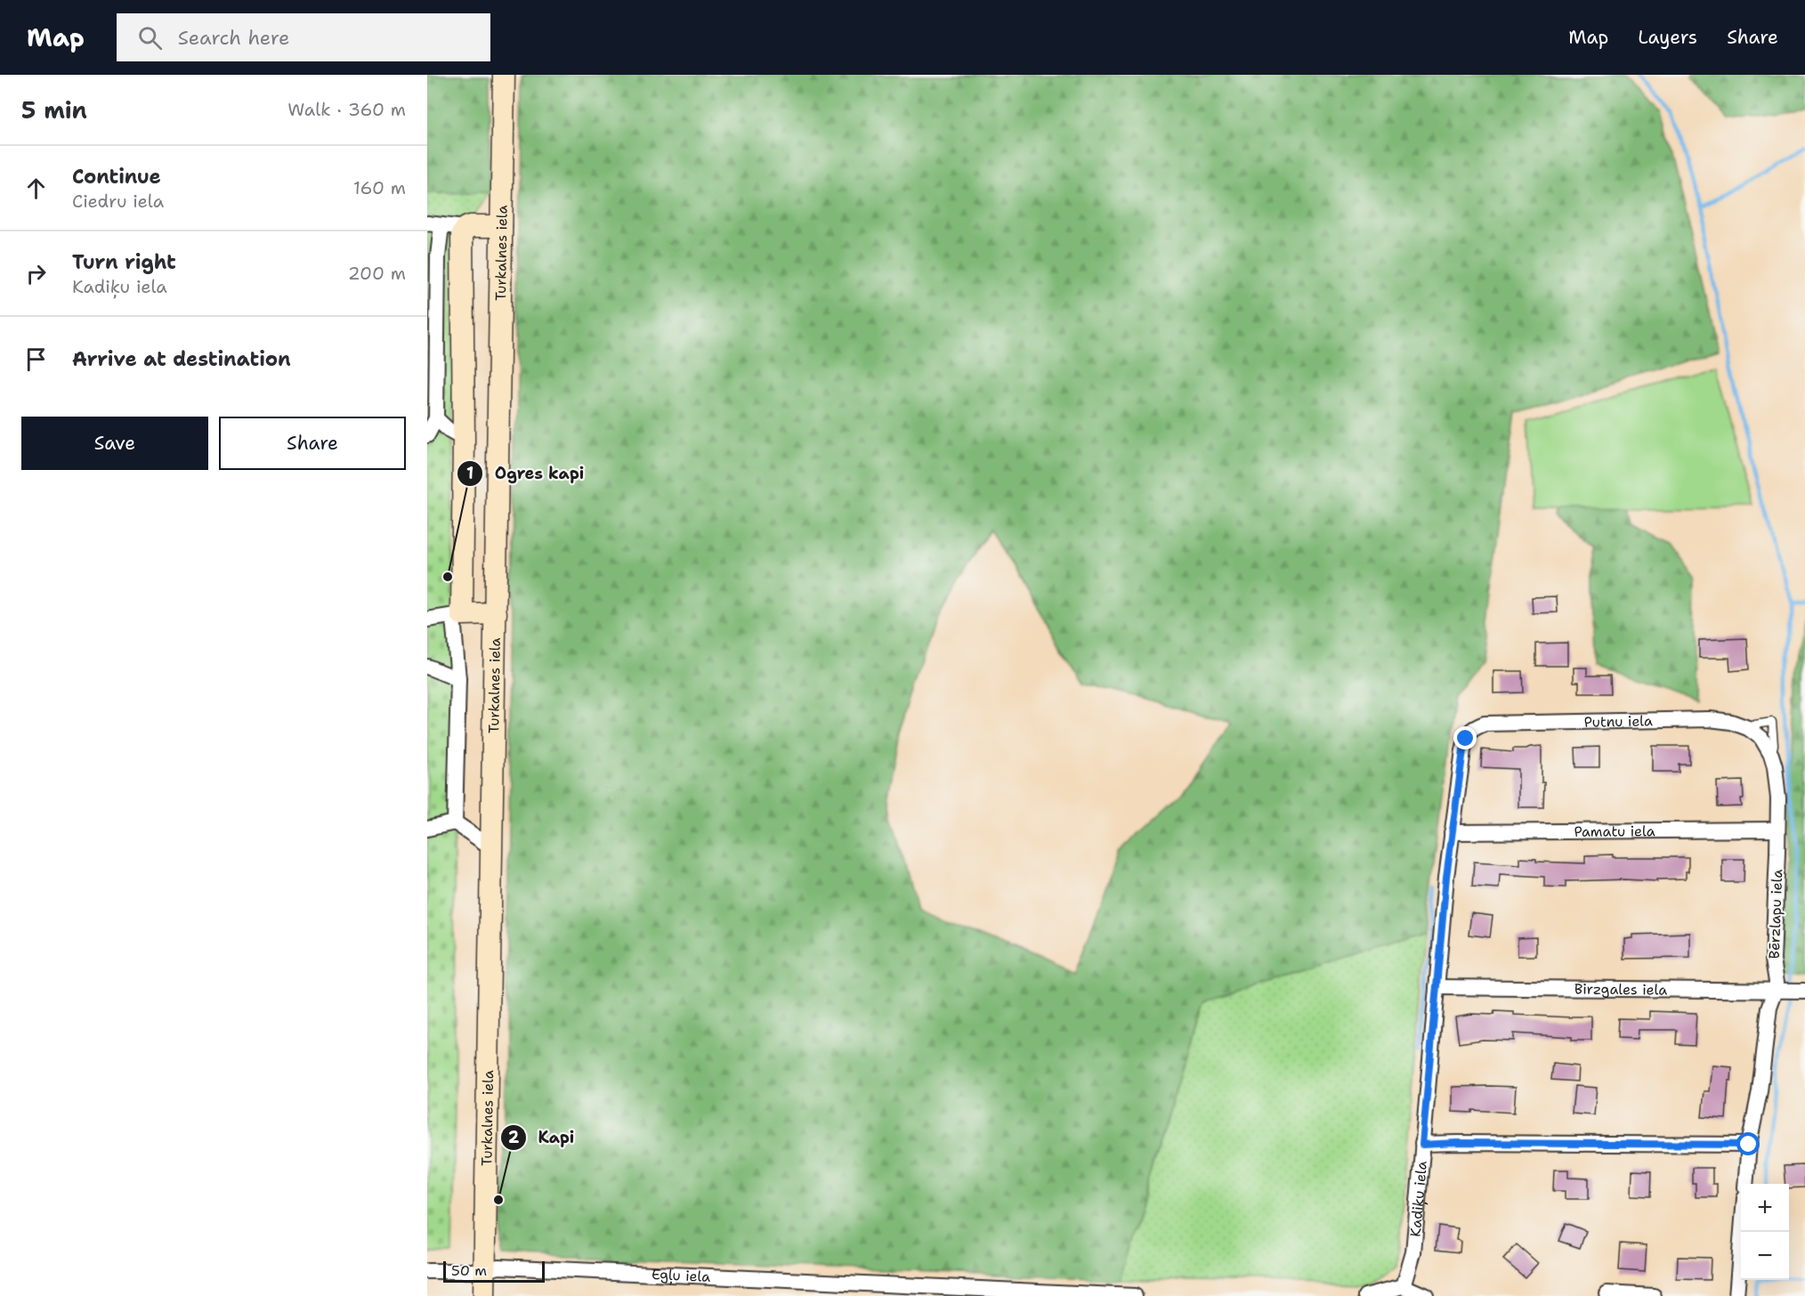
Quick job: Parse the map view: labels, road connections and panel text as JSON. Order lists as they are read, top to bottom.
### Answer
{
  "streets": {
    "main road": ["Turkalnes iela"],
    "street": [
      "Putnu iela",
      "Pamatu iela",
      "Bērzlapu iela",
      "Birzgales iela",
      "Kadiķu iela",
      "Egļu iela"
    ]
  },
  "crossings": [
    ["Turkalnes iela", "Egļu iela"],
    ["Putnu iela", "Bērzlapu iela"],
    ["Putnu iela", "Kadiķu iela"],
    ["Pamatu iela", "Bērzlapu iela"],
    ["Pamatu iela", "Kadiķu iela"],
    ["Bērzlapu iela", "Birzgales iela"],
    ["Birzgales iela", "Kadiķu iela"]
  ],
  "places": ["Ogres kapi", "Kapi"],
  "scale_bar": "50 m",
  "page": {
    "header": "Map",
    "search": "Search here",
    "nav": ["Map", "Layers", "Share"],
    "heading": ["5 min", "Walk · 360 m"],
    "list": [
      ["Continue", "Ciedru iela", "160 m"],
      ["Turn right", "Kadiķu iela", "200 m"],
      "Arrive at destination"
    ],
    "buttons": ["Save", "Share"],
    "map_buttons": ["+", "−"],
    "scale": "50 m"
  }
}
